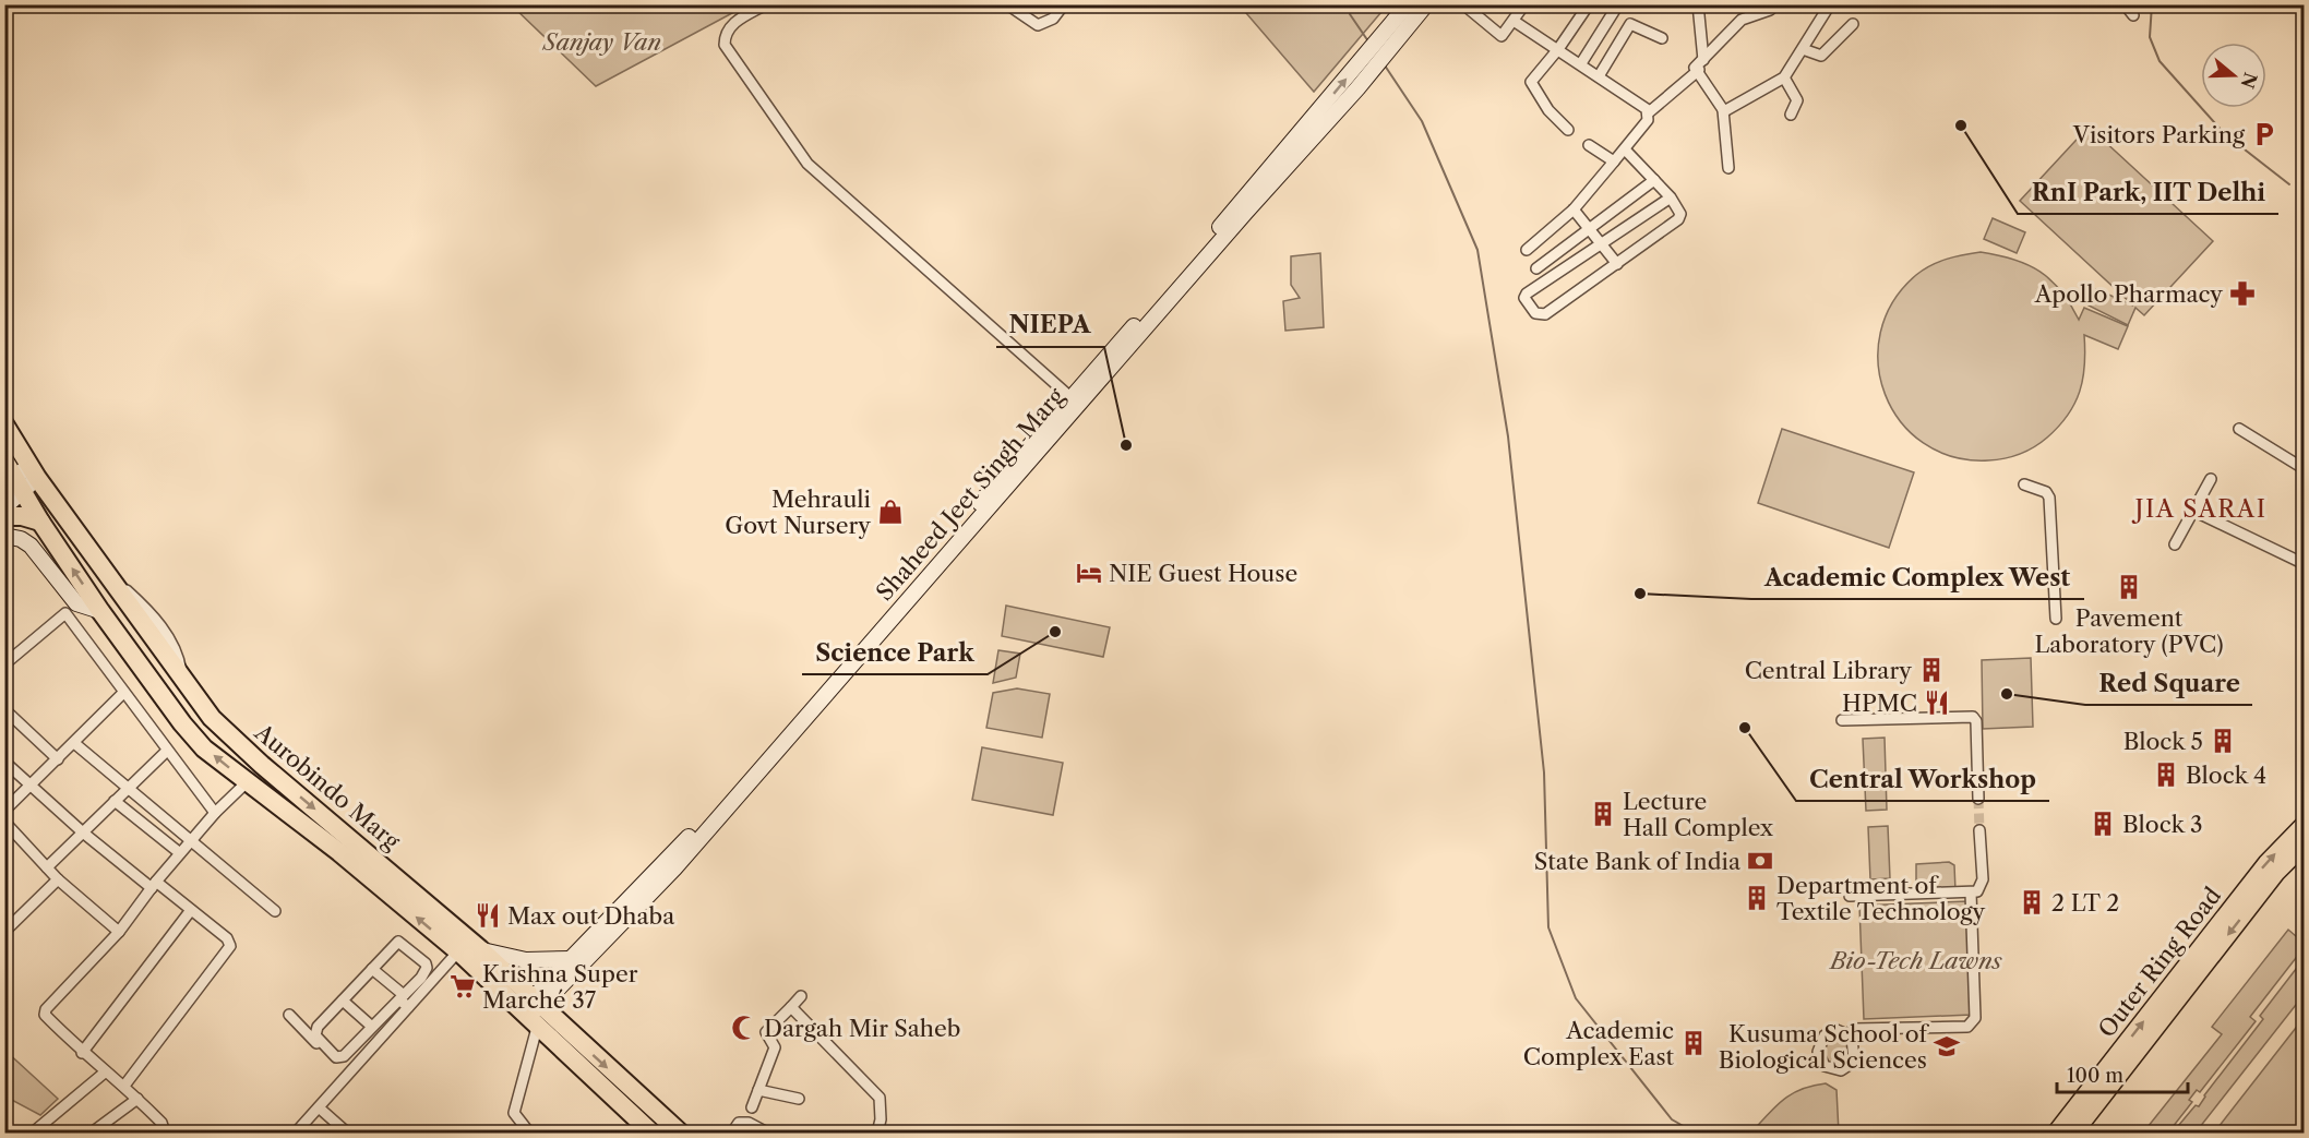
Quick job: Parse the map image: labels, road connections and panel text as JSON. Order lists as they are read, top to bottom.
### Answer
{
  "streets": {
    "highway": ["Aurobindo Marg"],
    "main road": ["Shaheed Jeet Singh Marg", "Outer Ring Road"]
  },
  "crossings": [
    ["Shaheed Jeet Singh Marg", "Aurobindo Marg"]
  ],
  "districts": ["JIA SARAI"],
  "parks": ["Sanjay Van", "Bio-Tech Lawns"],
  "places": {
    "other": [
      "RnI Park, IIT Delhi",
      "NIEPA",
      "Academic Complex West",
      "Science Park",
      "Red Square",
      "Central Workshop"
    ],
    "parking": ["Visitors Parking"],
    "pharmacy": ["Apollo Pharmacy"],
    "shop": ["Mehrauli Govt Nursery"],
    "hotel": ["NIE Guest House"],
    "building": [
      "Pavement Laboratory (PVC)",
      "Central Library",
      "Block 5",
      "Block 4",
      "Lecture Hall Complex",
      "Block 3",
      "Department of Textile Technology",
      "2 LT 2",
      "Academic Complex East"
    ],
    "restaurant": ["HPMC", "Max out Dhaba"],
    "bank": ["State Bank of India"],
    "supermarket": ["Krishna Super Marché 37"],
    "mosque": ["Dargah Mir Saheb"],
    "school or university": ["Kusuma School of Biological Sciences"]
  },
  "scale_bar": "100 m",
  "north": "right"
}
